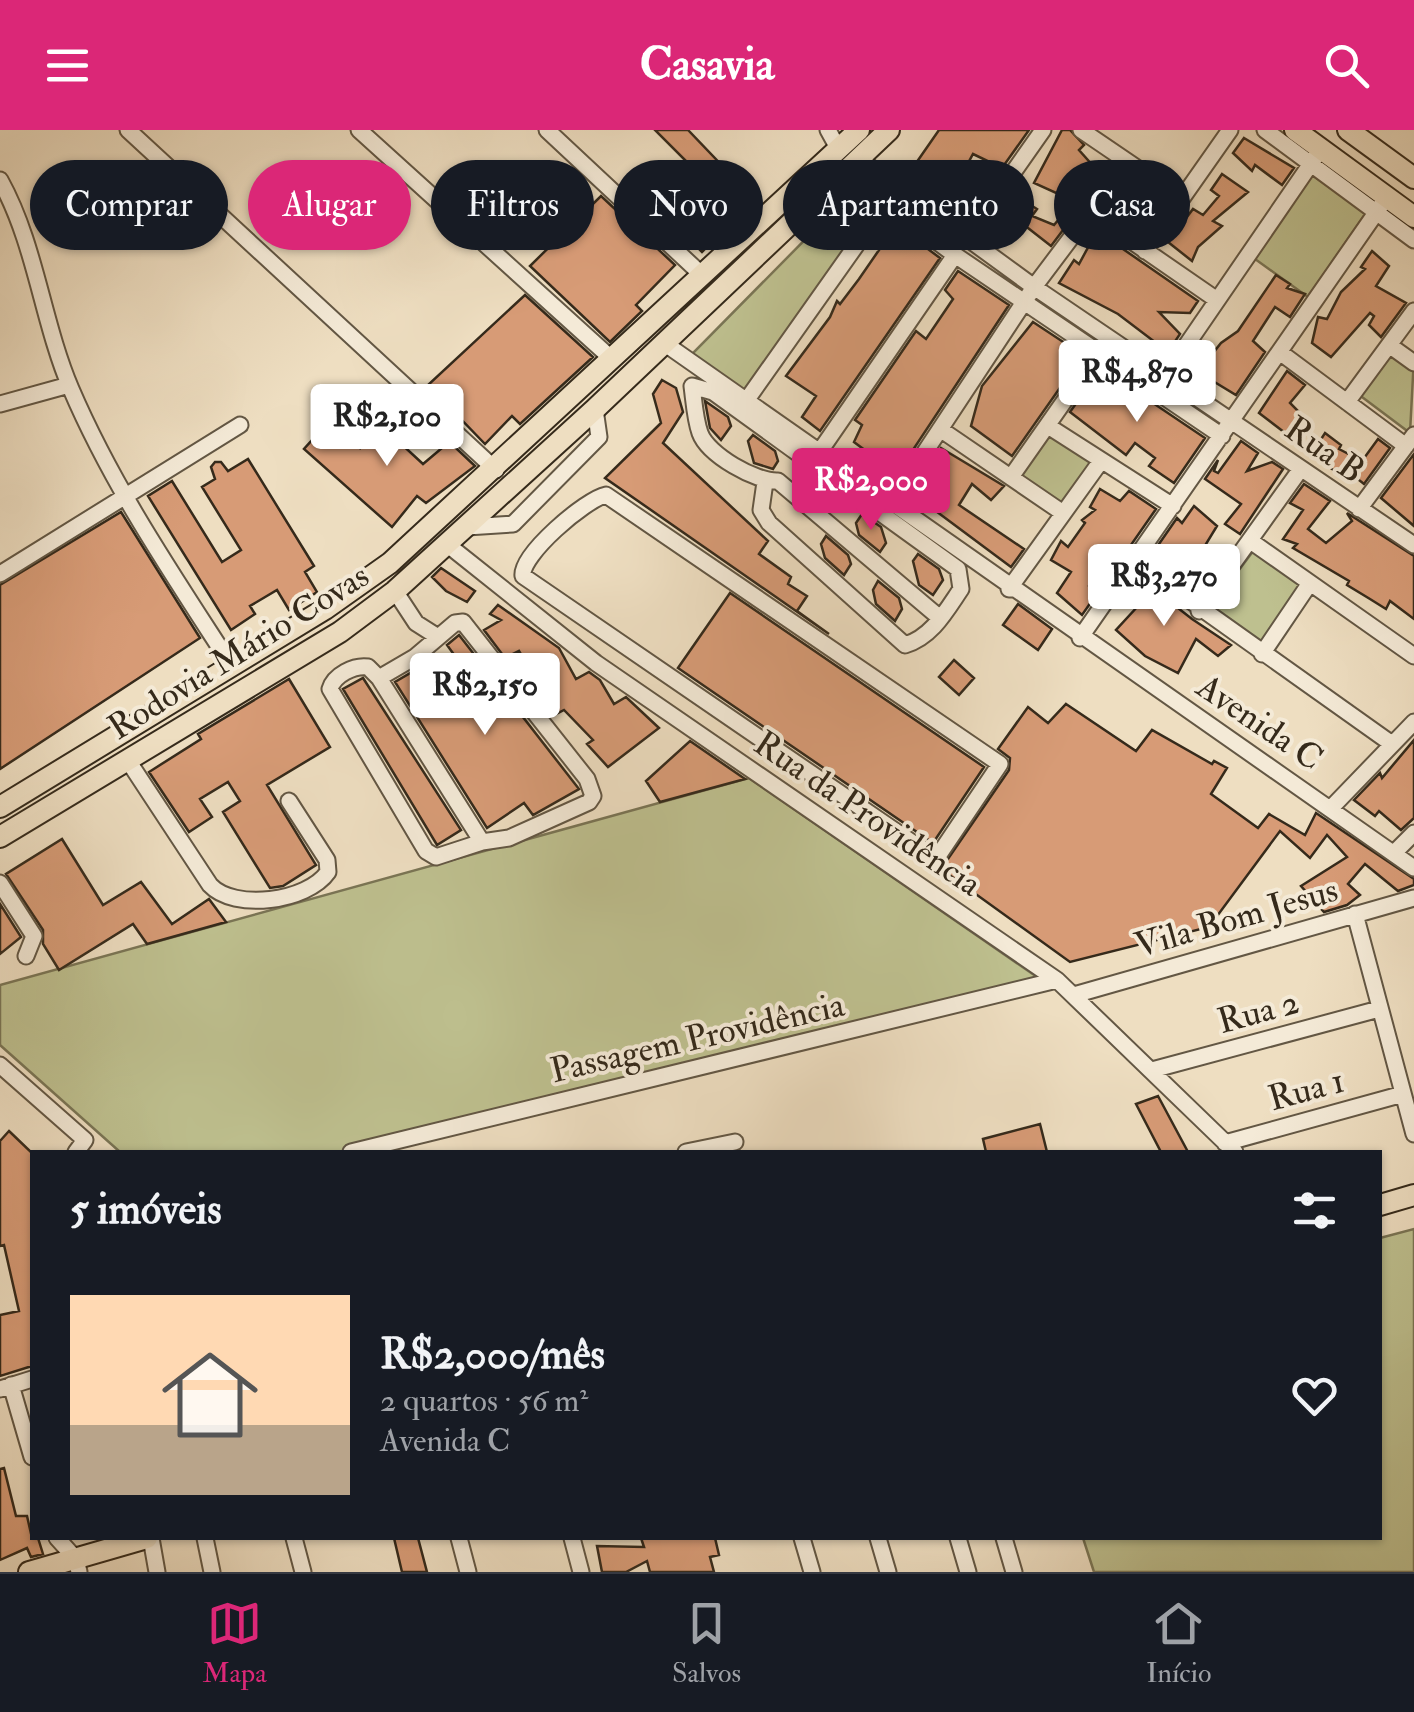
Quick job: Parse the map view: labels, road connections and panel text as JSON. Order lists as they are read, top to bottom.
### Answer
{
  "streets": {
    "main road": ["Rodovia Mário Covas"],
    "street": [
      "Rua B",
      "Avenida C",
      "Rua da Providência",
      "Vila Bom Jesus",
      "Rua 2",
      "Passagem Providência",
      "Rua 1"
    ]
  },
  "crossings": [
    ["Rodovia Mário Covas", "Avenida C"],
    ["Rodovia Mário Covas", "Rua da Providência"],
    ["Rua da Providência", "Vila Bom Jesus"],
    ["Rua da Providência", "Rua 2"],
    ["Rua da Providência", "Passagem Providência"],
    ["Rua da Providência", "Rua 1"]
  ],
  "page": {
    "header": "Casavia",
    "chip": [
      "Comprar",
      "Alugar",
      "Filtros",
      "Novo",
      "Apartamento",
      "Casa"
    ],
    "price": [
      "R$4,870",
      "R$2,100",
      "R$2,000",
      "R$3,270",
      "R$2,150"
    ],
    "heading": "5 imóveis",
    "list": [
      {
        "name": "R$2,000/mês",
        "note": "2 quartos · 56 m² · Avenida C"
      }
    ],
    "tabs": ["Mapa", "Salvos", "Início"]
  }
}
